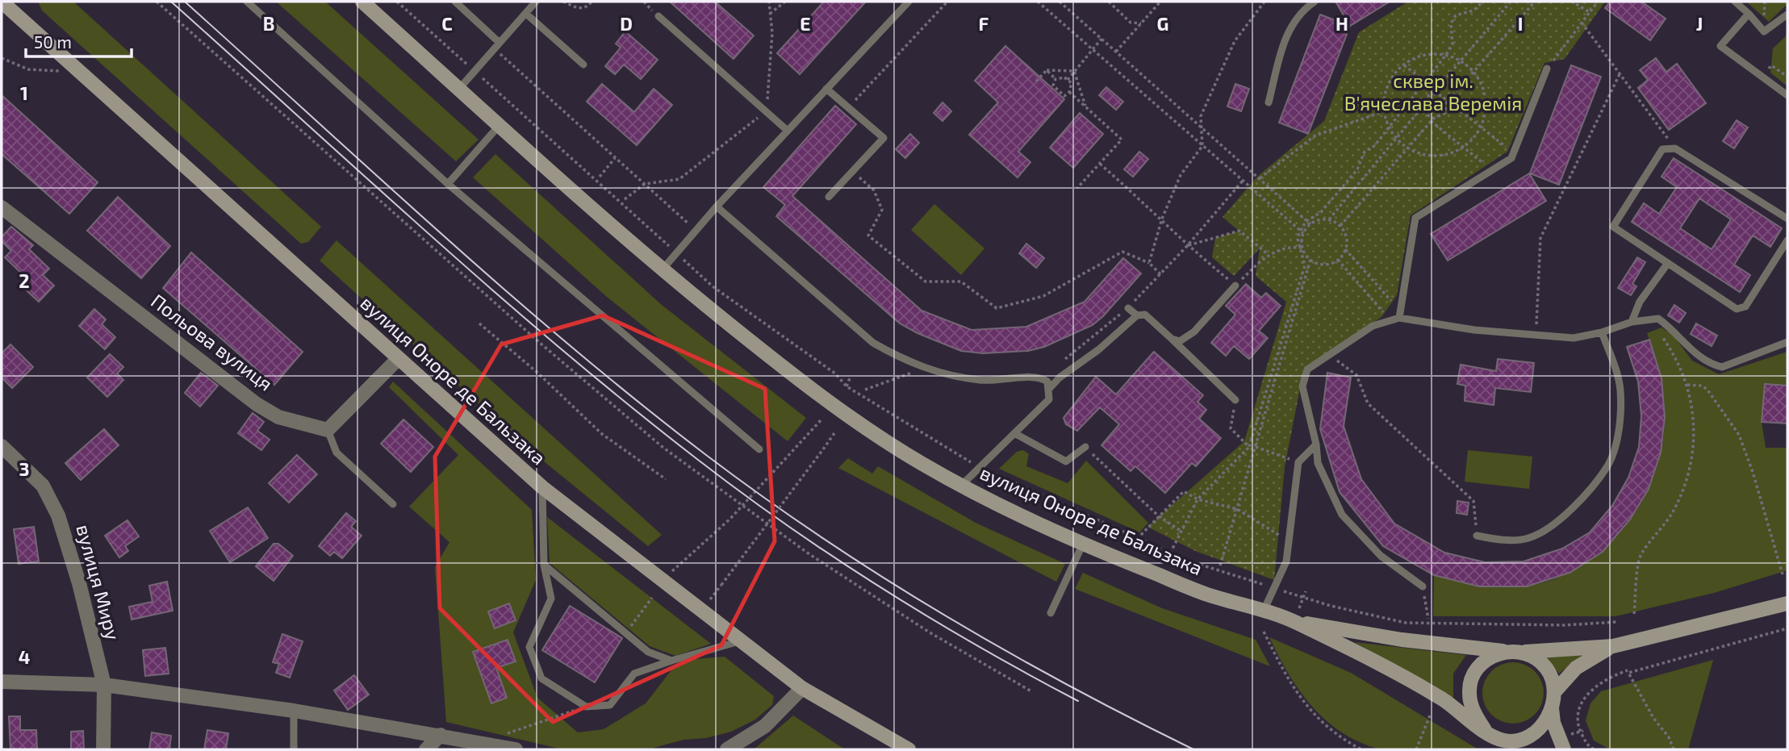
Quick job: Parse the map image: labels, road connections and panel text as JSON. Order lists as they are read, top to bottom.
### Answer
{
  "streets": {
    "street": ["Польова вулиця", "вулиця Оноре де Бальзака", "вулиця Миру"]
  },
  "parks": ["сквер ім. В'ячеслава Веремія"],
  "scale_bar": "50 m",
  "grid": {
    "columns": [
      "B",
      "C",
      "D",
      "E",
      "F",
      "G",
      "H",
      "I",
      "J"
    ],
    "rows": [
      "1",
      "2",
      "3",
      "4"
    ]
  }
}
